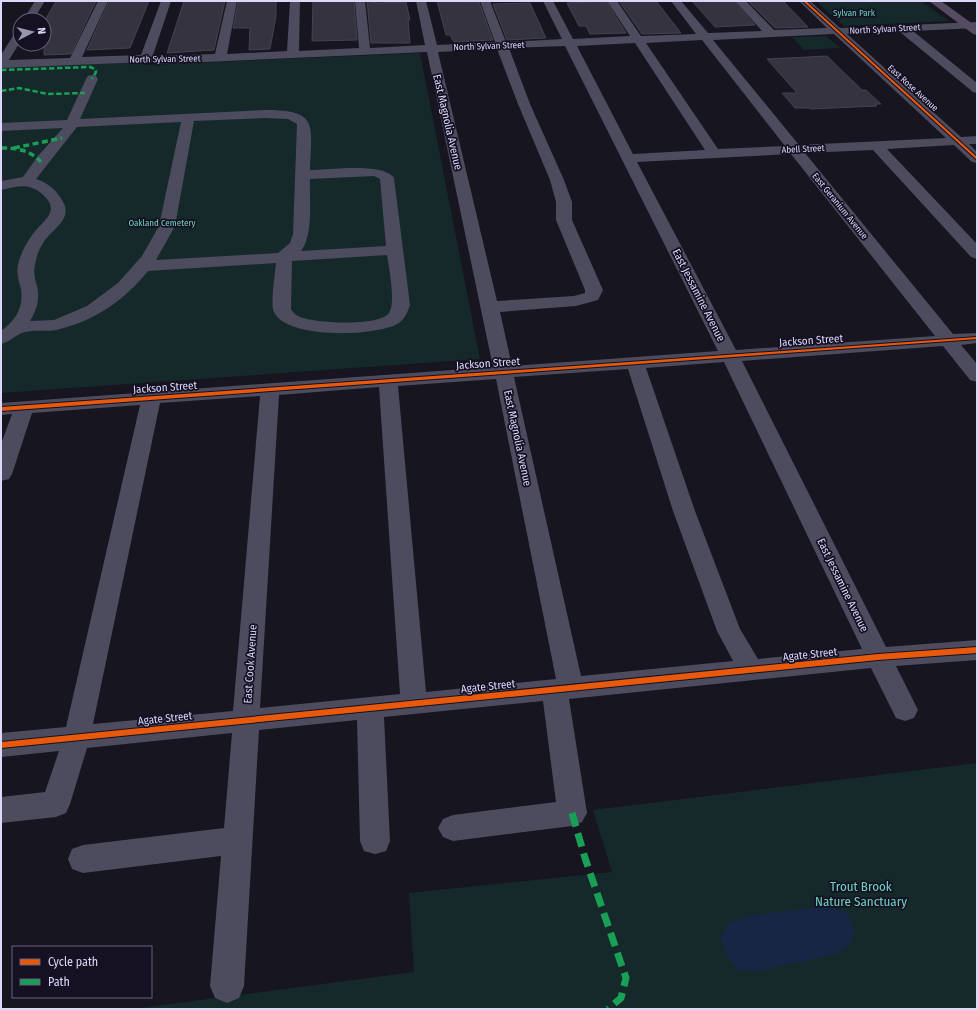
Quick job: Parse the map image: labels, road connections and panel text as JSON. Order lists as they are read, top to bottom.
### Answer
{
  "streets": {
    "street": [
      "North Sylvan Street",
      "East Rose Avenue",
      "East Magnolia Avenue",
      "Abell Street",
      "East Geranium Avenue",
      "East Jessamine Avenue",
      "Jackson Street",
      "Agate Street",
      "East Cook Avenue"
    ]
  },
  "crossings": [
    ["North Sylvan Street", "East Rose Avenue"],
    ["North Sylvan Street", "East Magnolia Avenue"],
    ["North Sylvan Street", "East Geranium Avenue"],
    ["North Sylvan Street", "East Jessamine Avenue"],
    ["East Rose Avenue", "Abell Street"],
    ["East Magnolia Avenue", "Jackson Street"],
    ["East Magnolia Avenue", "Agate Street"],
    ["Abell Street", "East Geranium Avenue"],
    ["Abell Street", "East Jessamine Avenue"],
    ["East Geranium Avenue", "Jackson Street"],
    ["East Jessamine Avenue", "Jackson Street"],
    ["East Jessamine Avenue", "Agate Street"],
    ["Jackson Street", "East Cook Avenue"],
    ["Agate Street", "East Cook Avenue"]
  ],
  "parks": ["Sylvan Park", "Oakland Cemetery", "Trout Brook Nature Sanctuary"],
  "legend": ["Cycle path", "Path"],
  "north": "right"
}
